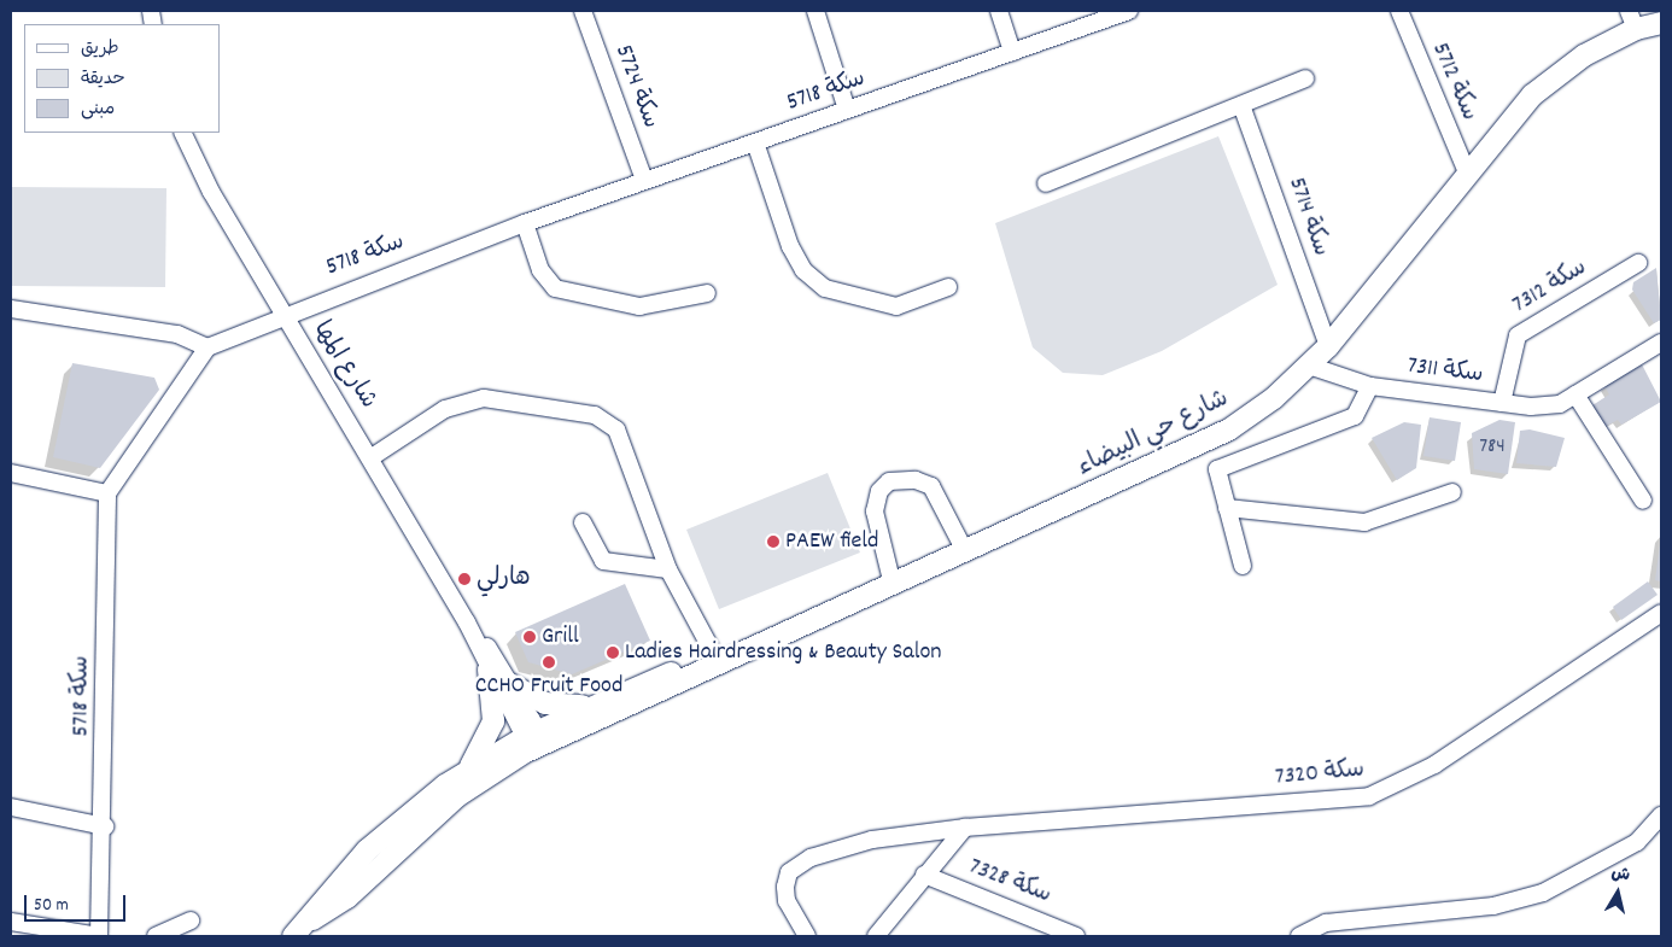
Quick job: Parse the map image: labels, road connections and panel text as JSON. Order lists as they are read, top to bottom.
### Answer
{
  "streets": {
    "main road": ["شارع حي البيضاء"],
    "street": [
      "سكة 5712",
      "سكة 5724",
      "سكة 5718",
      "سكة 5714",
      "سكة 7312",
      "شارع المها",
      "سكة 7311",
      "سكة 7320",
      "سكة 7328"
    ]
  },
  "crossings": [
    ["سكة 5712", "شارع حي البيضاء"],
    ["سكة 5724", "سكة 5718"],
    ["سكة 5718", "شارع المها"],
    ["سكة 5714", "شارع حي البيضاء"],
    ["سكة 7312", "سكة 7311"],
    ["سكة 7311", "شارع حي البيضاء"]
  ],
  "places": [
    "PAEW field",
    "هارلي",
    "Grill",
    "Ladies Hairdressing & Beauty Salon",
    "CCHO Fruit Food"
  ],
  "house_numbers": ["784"],
  "legend": ["طريق", "حديقة", "مبنى"],
  "scale_bar": "50 m",
  "north": "top"
}
